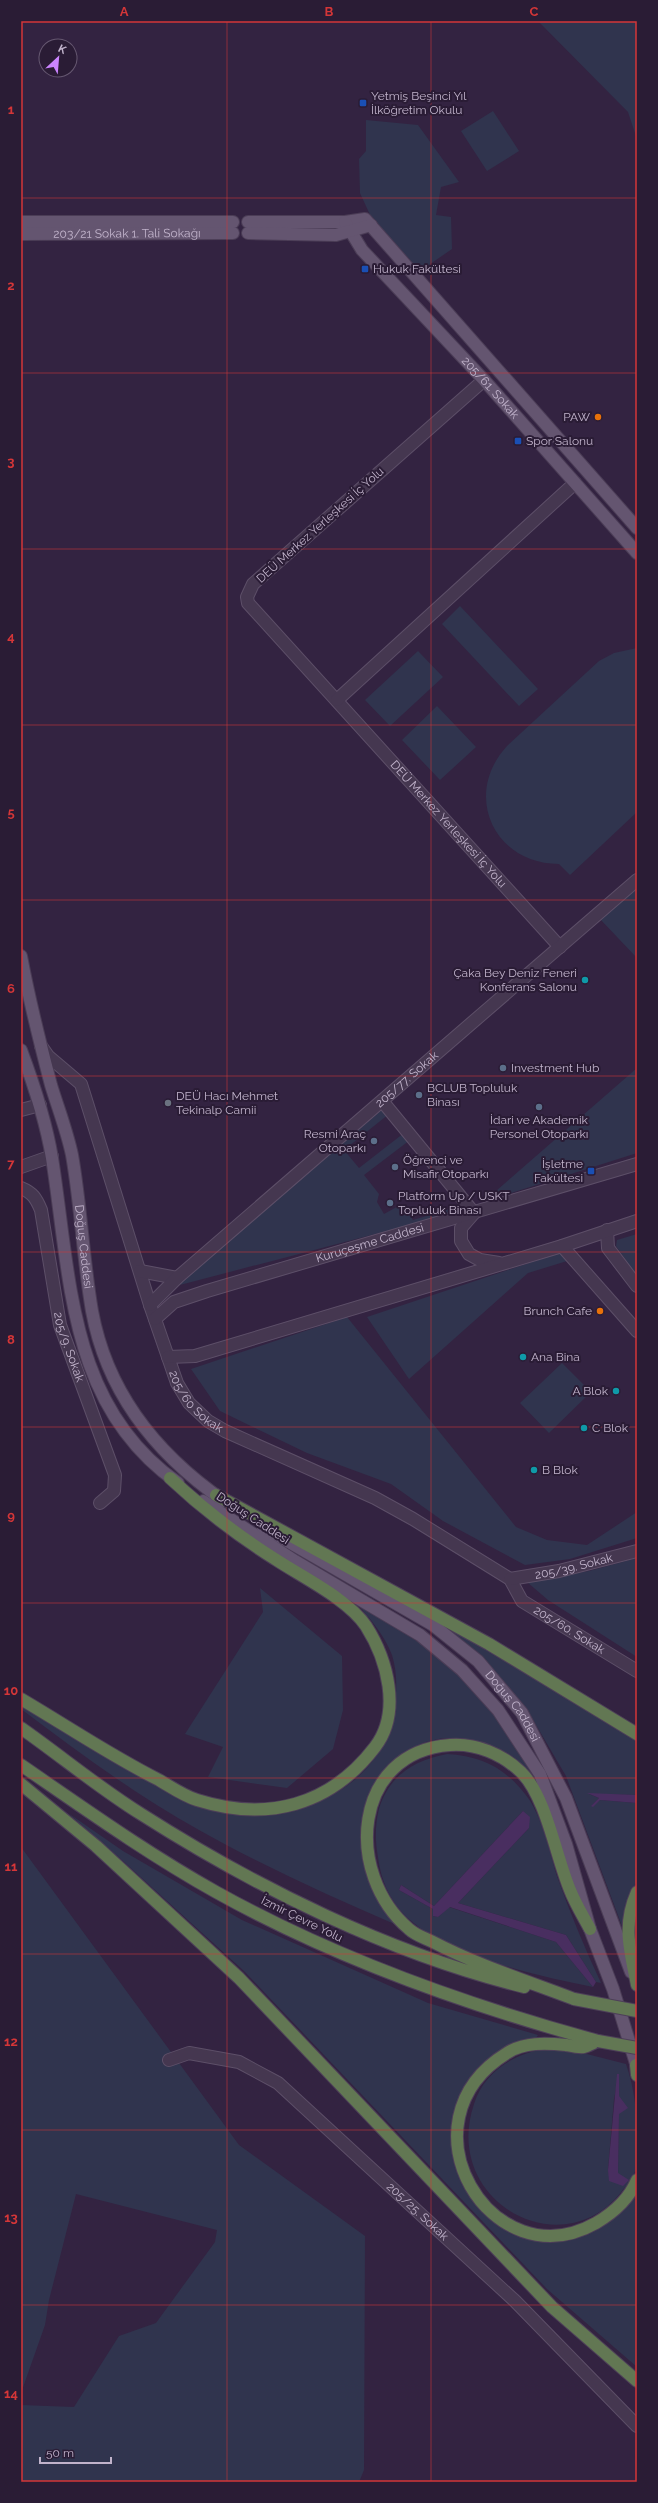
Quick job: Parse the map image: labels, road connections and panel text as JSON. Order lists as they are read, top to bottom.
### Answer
{
  "streets": {
    "highway": ["İzmir Çevre Yolu"],
    "main road": ["203/21 Sokak 1. Tali Sokağı", "205/61. Sokak", "Doğuş Caddesi"],
    "street": [
      "DEÜ Merkez Yerleşkesi İç Yolu",
      "205/77. Sokak",
      "Kuruçeşme Caddesi",
      "205/9. Sokak",
      "205/60 Sokak",
      "205/39. Sokak",
      "205/60. Sokak",
      "205/25. Sokak"
    ]
  },
  "crossings": [
    ["205/61. Sokak", "DEÜ Merkez Yerleşkesi İç Yolu"],
    ["DEÜ Merkez Yerleşkesi İç Yolu", "205/77. Sokak"],
    ["205/77. Sokak", "205/60 Sokak"],
    ["Kuruçeşme Caddesi", "205/60 Sokak"],
    ["Doğuş Caddesi", "205/60 Sokak"],
    ["205/60 Sokak", "205/39. Sokak"],
    ["205/60 Sokak", "205/60. Sokak"],
    ["205/39. Sokak", "205/60. Sokak"]
  ],
  "places": {
    "transit": [
      "Yetmiş Beşinci Yıl İlköğretim Okulu",
      "Hukuk Fakültesi",
      "Spor Salonu",
      "İşletme Fakültesi"
    ],
    "other": [
      "PAW",
      "Çaka Bey Deniz Feneri Konferans Salonu",
      "Investment Hub",
      "BCLUB Topluluk Binası",
      "DEÜ Hacı Mehmet Tekinalp Camii",
      "İdari ve Akademik Personel Otoparkı",
      "Resmi Araç Otoparkı",
      "Öğrenci ve Misafir Otoparkı",
      "Platform Up / USKT Topluluk Binası",
      "Brunch Cafe",
      "Ana Bina",
      "A Blok",
      "C Blok",
      "B Blok"
    ]
  },
  "scale_bar": "50 m",
  "north": "top right",
  "grid": {
    "columns": ["A", "B", "C"],
    "rows": [
      "1",
      "2",
      "3",
      "4",
      "5",
      "6",
      "7",
      "8",
      "9",
      "10",
      "11",
      "12",
      "13",
      "14"
    ]
  }
}
